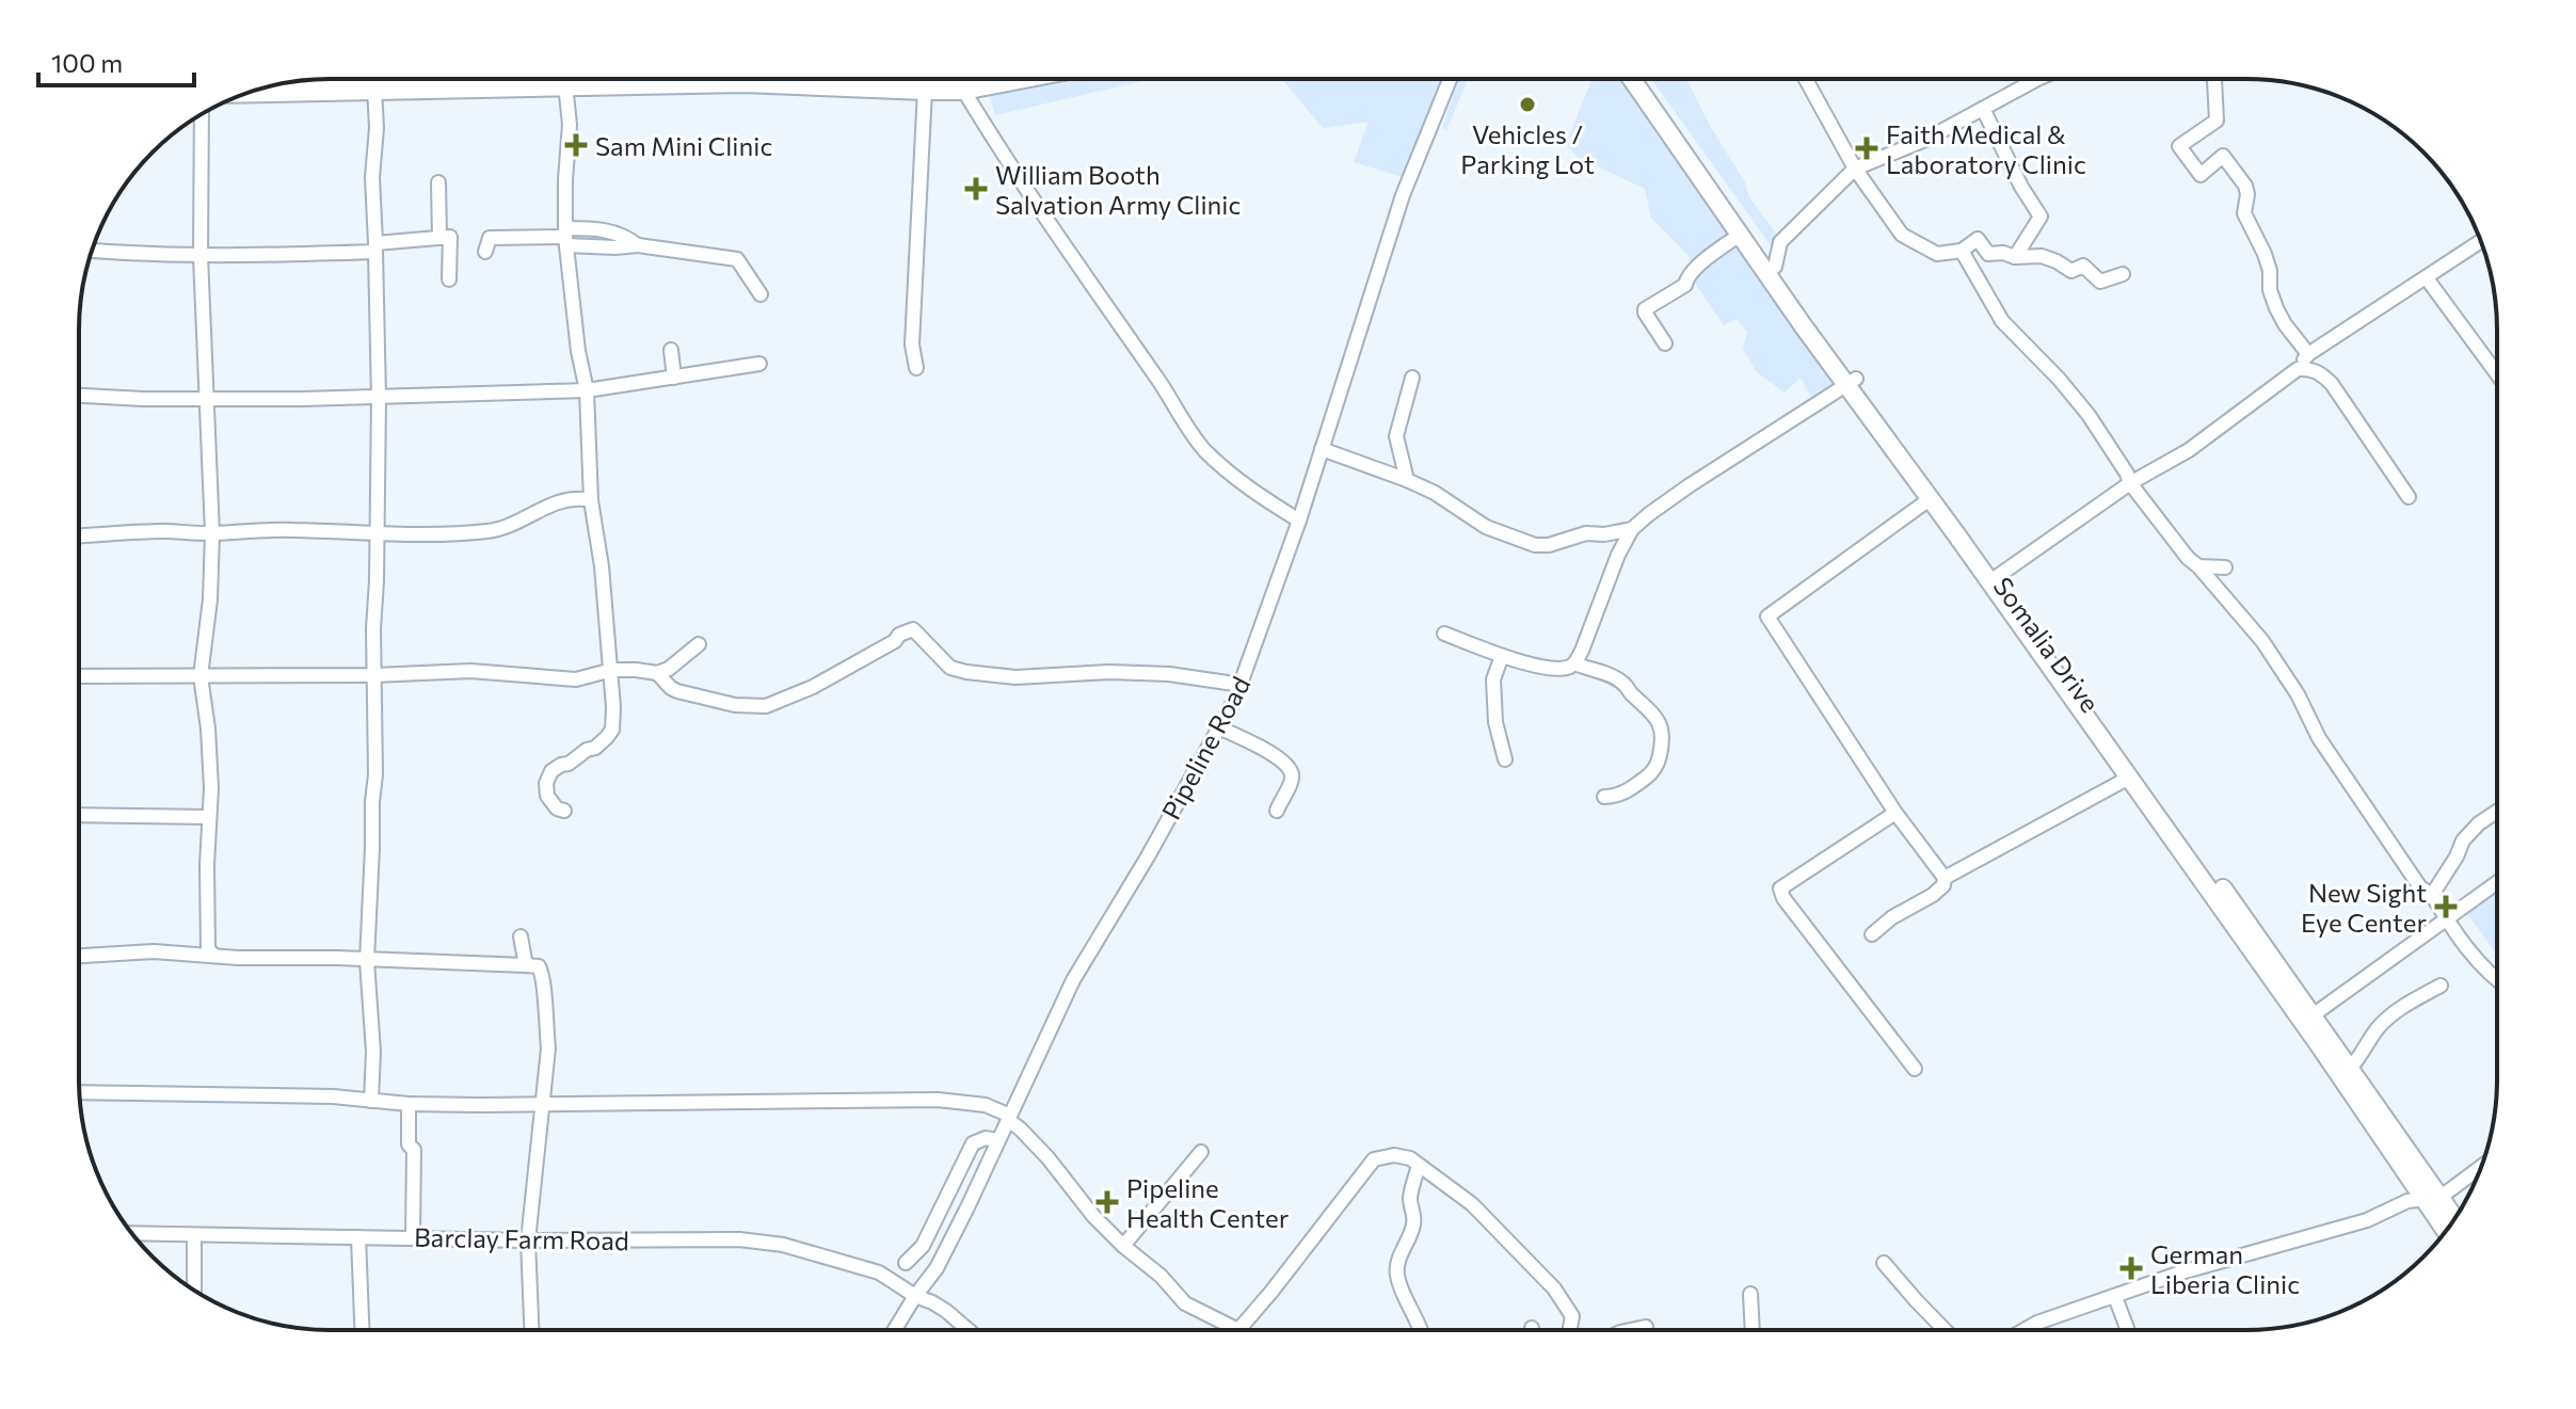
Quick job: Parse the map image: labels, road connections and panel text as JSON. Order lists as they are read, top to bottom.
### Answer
{
  "streets": {
    "main road": ["Somalia Drive"],
    "street": ["Pipeline Road", "Barclay Farm Road"]
  },
  "crossings": [
    ["Pipeline Road", "Barclay Farm Road"]
  ],
  "places": {
    "other": ["Vehicles / Parking Lot"],
    "health": [
      "Sam Mini Clinic",
      "Faith Medical & Laboratory Clinic",
      "William Booth Salvation Army Clinic",
      "New Sight Eye Center",
      "Pipeline Health Center",
      "German Liberia Clinic"
    ]
  },
  "scale_bar": "100 m"
}
